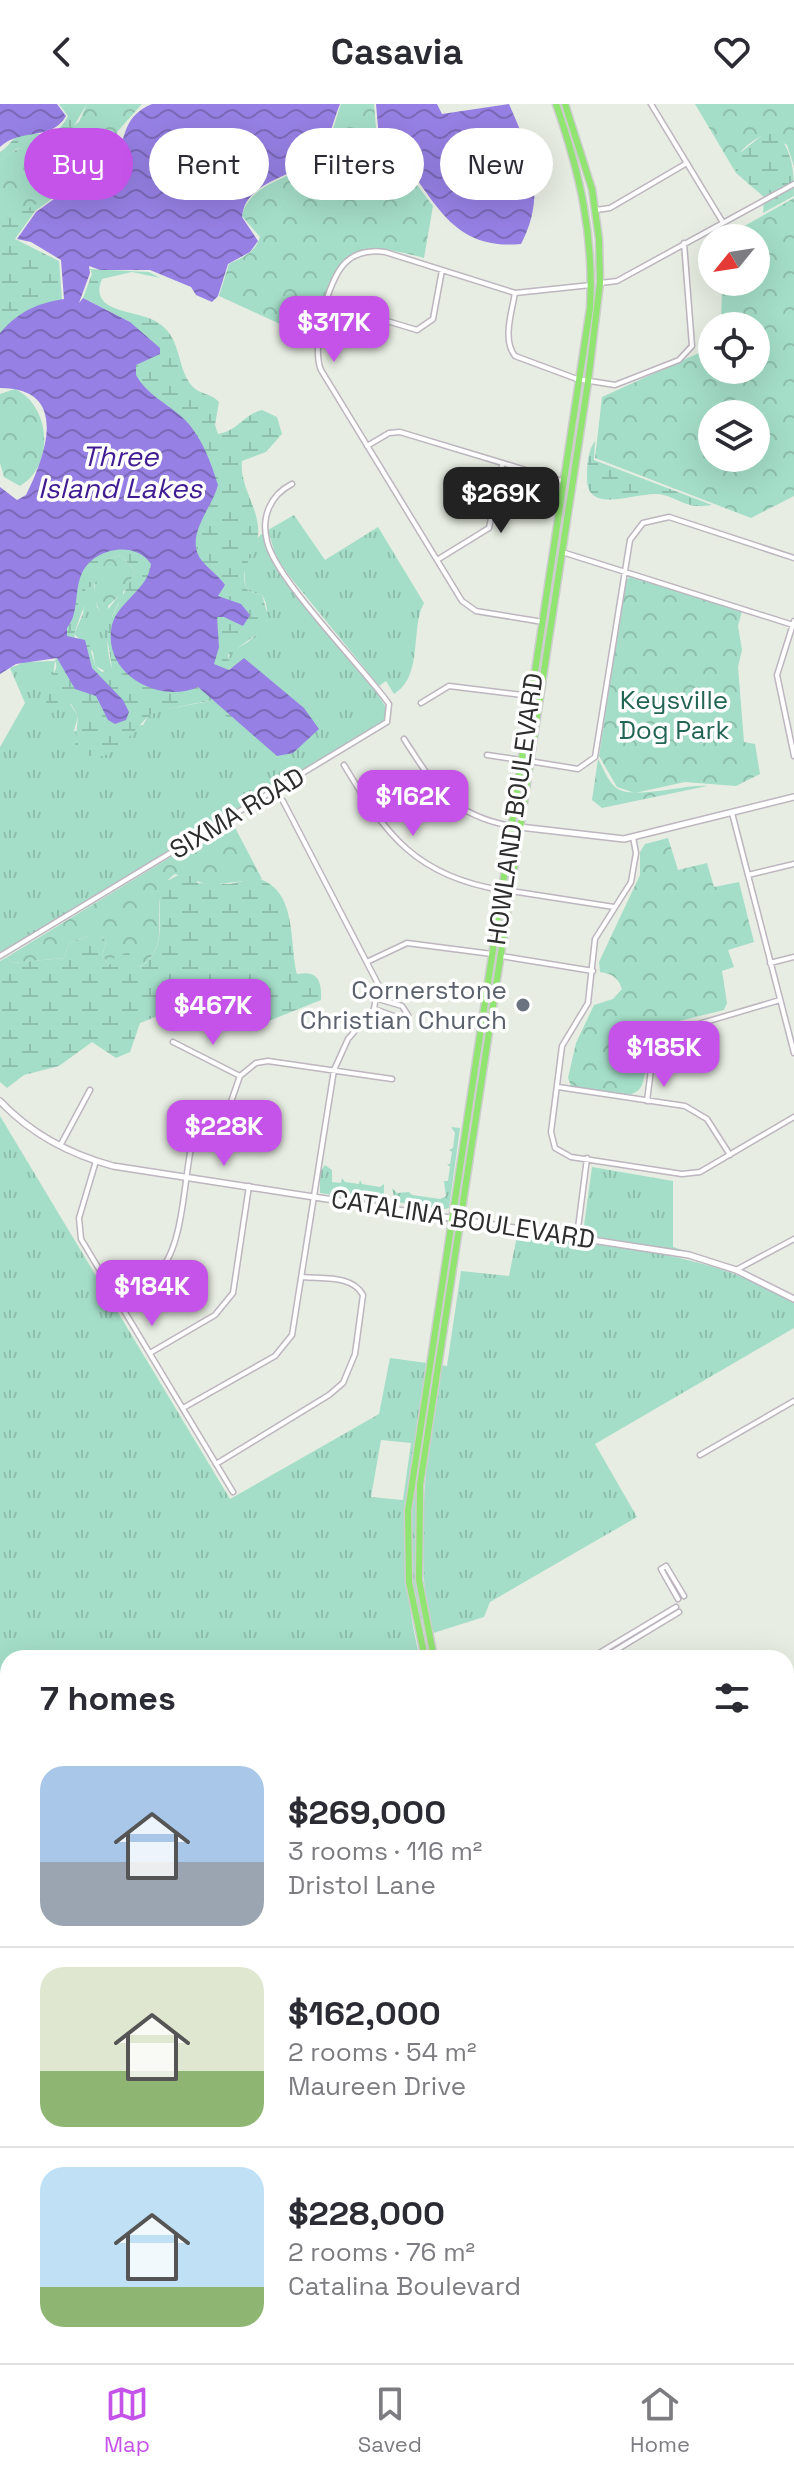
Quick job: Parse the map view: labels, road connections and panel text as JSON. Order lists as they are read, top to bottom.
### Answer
{
  "streets": {
    "main road": ["HOWLAND BOULEVARD"],
    "street": ["SIXMA ROAD", "CATALINA BOULEVARD"]
  },
  "crossings": [
    ["HOWLAND BOULEVARD", "CATALINA BOULEVARD"]
  ],
  "water": ["Three Island Lakes"],
  "parks": ["Keysville Dog Park"],
  "places": ["Cornerstone Christian Church"],
  "north": "bottom left",
  "page": {
    "header": "Casavia",
    "chip": [
      "Buy",
      "Rent",
      "Filters",
      "New"
    ],
    "price": [
      "$317K",
      "$269K",
      "$162K",
      "$467K",
      "$185K",
      "$228K",
      "$184K"
    ],
    "heading": "7 homes",
    "list": [
      {
        "name": "$269,000",
        "note": "3 rooms · 116 m² · Dristol Lane"
      },
      {
        "name": "$162,000",
        "note": "2 rooms · 54 m² · Maureen Drive"
      },
      {
        "name": "$228,000",
        "note": "2 rooms · 76 m² · Catalina Boulevard"
      }
    ],
    "tabs": ["Map", "Saved", "Home"]
  }
}
